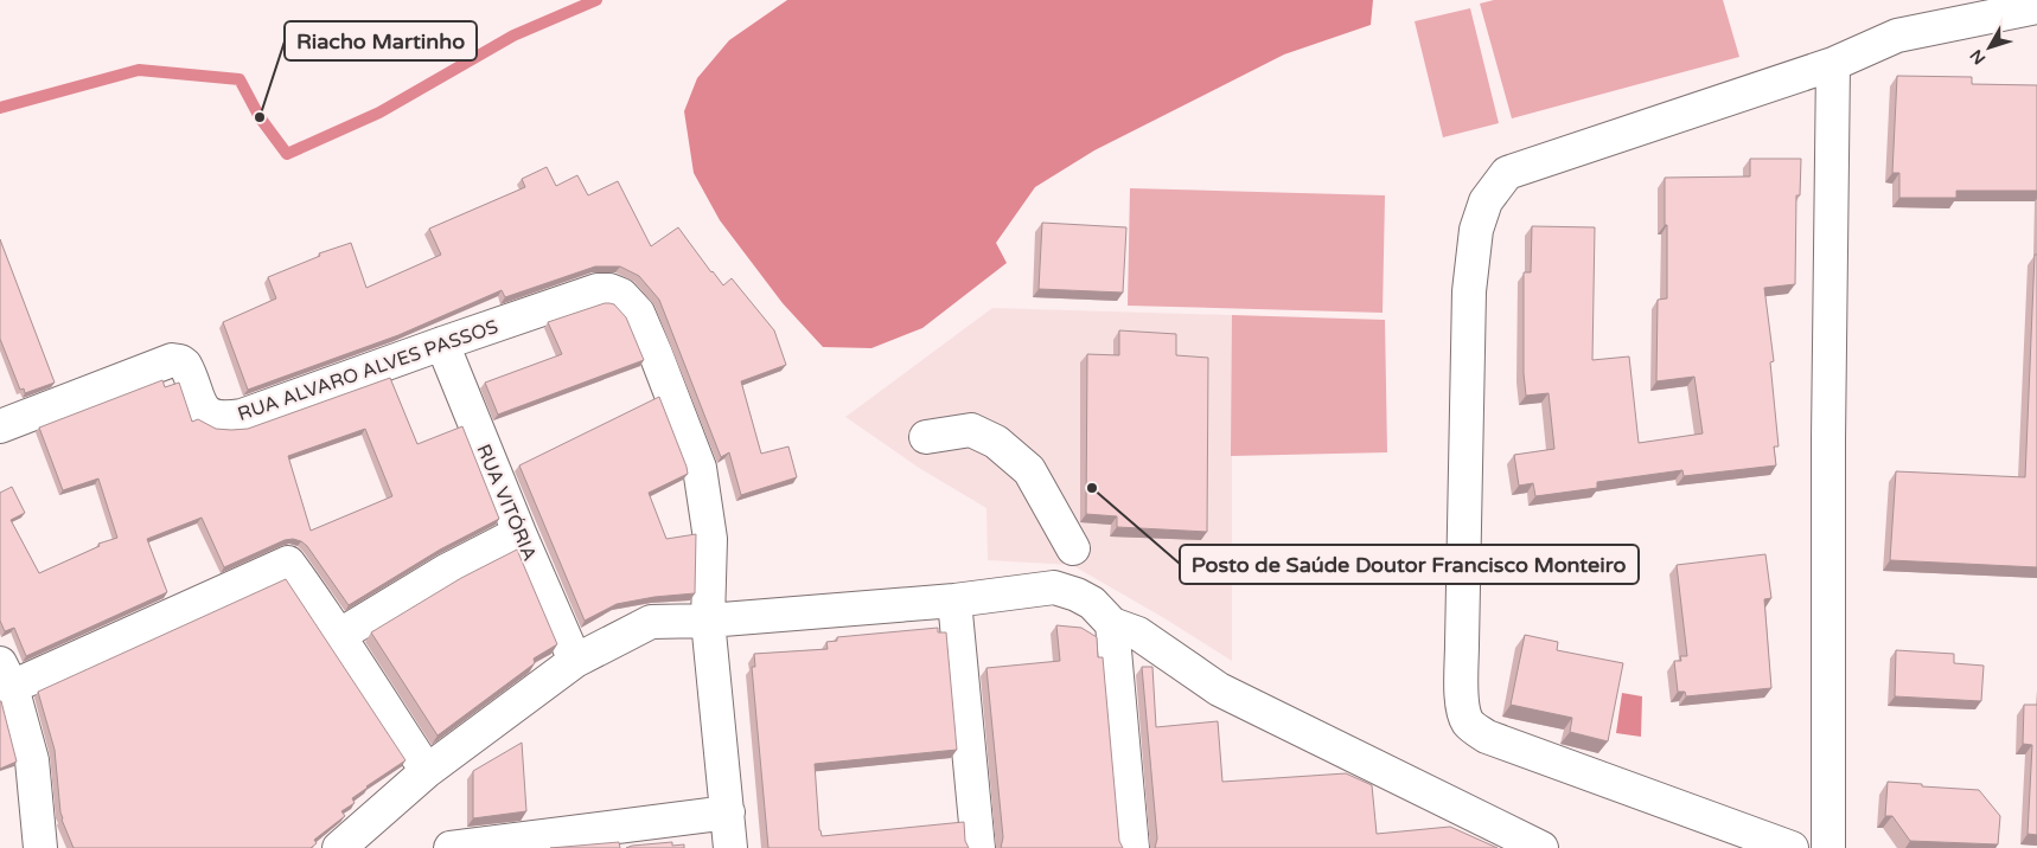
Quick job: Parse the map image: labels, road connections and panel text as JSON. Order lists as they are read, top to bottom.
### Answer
{
  "streets": {
    "street": ["RUA ALVARO ALVES PASSOS", "RUA VITÓRIA"]
  },
  "crossings": [
    ["RUA ALVARO ALVES PASSOS", "RUA VITÓRIA"]
  ],
  "places": ["Riacho Martinho", "Posto de Saúde Doutor Francisco Monteiro"],
  "north": "bottom left"
}
